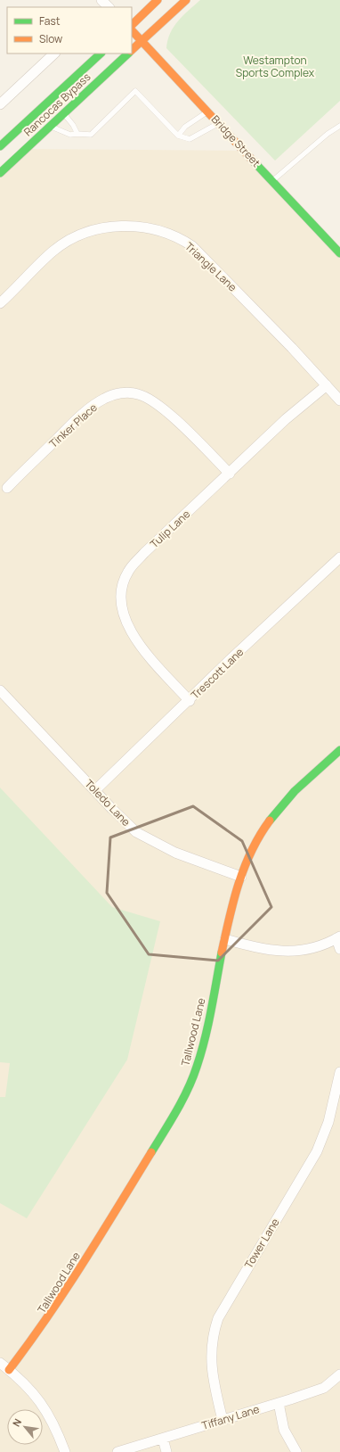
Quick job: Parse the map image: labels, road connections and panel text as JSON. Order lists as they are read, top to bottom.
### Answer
{
  "streets": {
    "main road": ["Rancocas Bypass", "Bridge Street", "Tallwood Lane"],
    "street": [
      "Triangle Lane",
      "Tinker Place",
      "Tulip Lane",
      "Trescott Lane",
      "Toledo Lane",
      "Tower Lane",
      "Tiffany Lane"
    ]
  },
  "crossings": [
    ["Rancocas Bypass", "Bridge Street"],
    ["Triangle Lane", "Tulip Lane"],
    ["Tinker Place", "Tulip Lane"],
    ["Tulip Lane", "Trescott Lane"],
    ["Trescott Lane", "Toledo Lane"],
    ["Toledo Lane", "Tallwood Lane"],
    ["Tower Lane", "Tiffany Lane"]
  ],
  "parks": ["Westampton Sports Complex"],
  "legend": ["Fast", "Slow"],
  "north": "top left"
}
